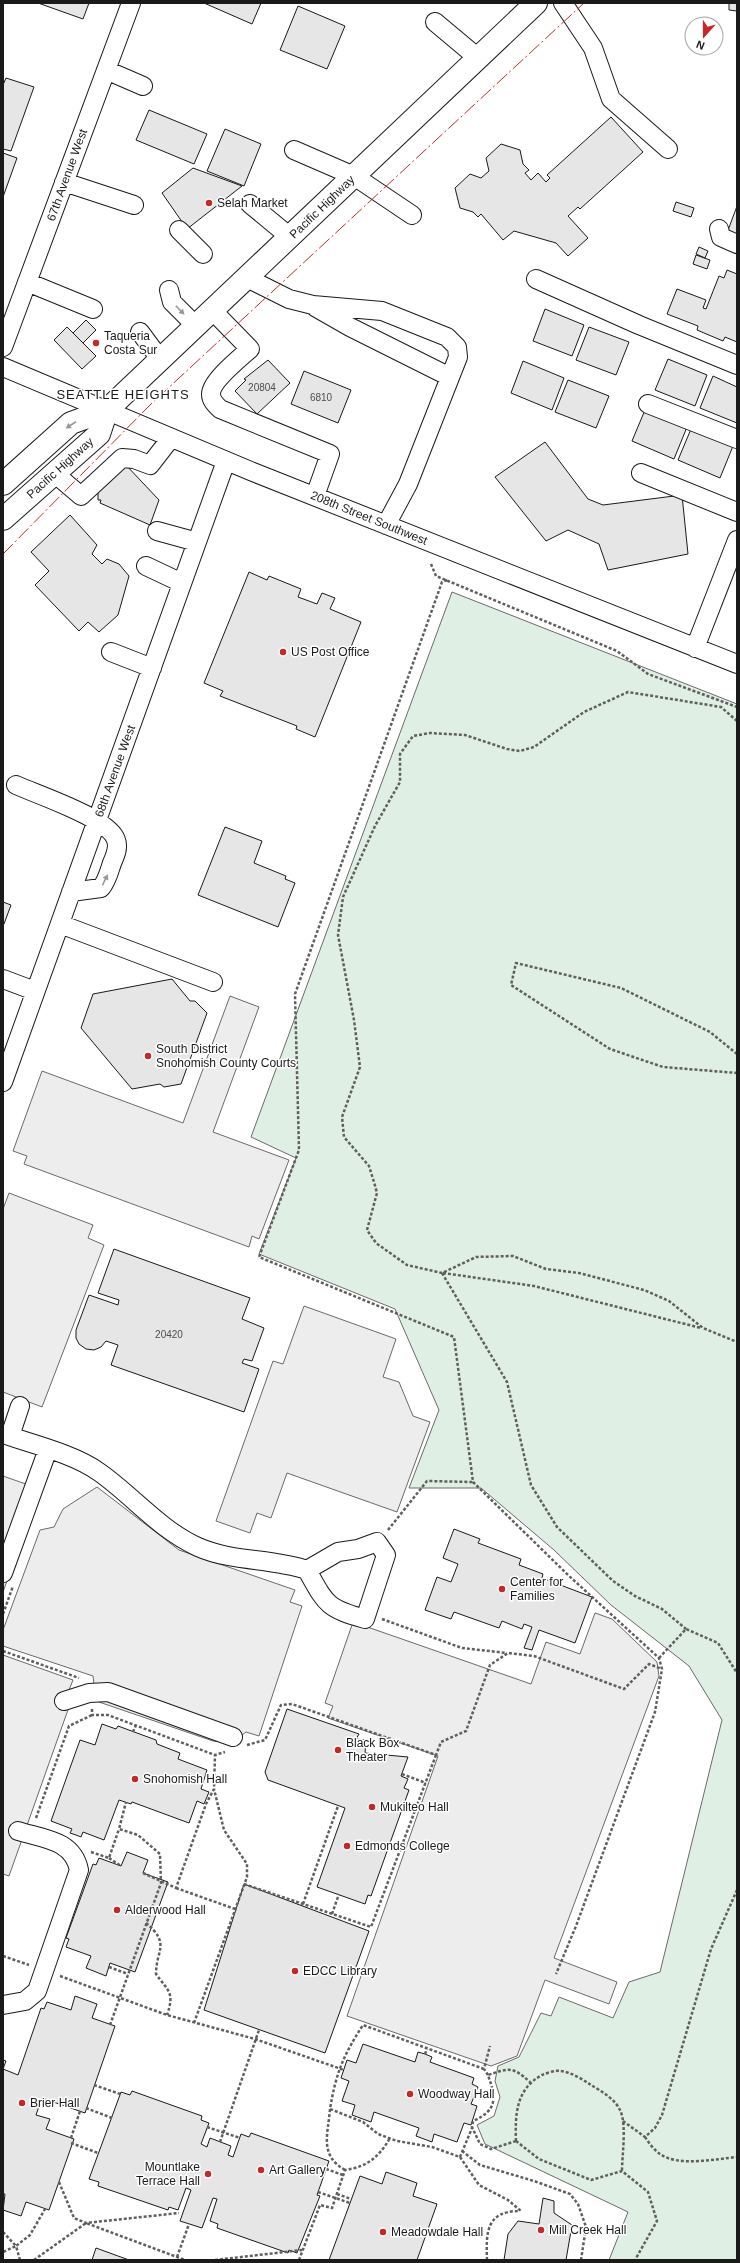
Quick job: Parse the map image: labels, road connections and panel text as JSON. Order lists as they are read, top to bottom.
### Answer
{
  "streets": {
    "highway": ["Pacific Highway"],
    "street": ["67th Avenue West", "208th Street Southwest", "68th Avenue West"]
  },
  "crossings": [
    ["Pacific Highway", "208th Street Southwest"],
    ["208th Street Southwest", "68th Avenue West"]
  ],
  "districts": ["SEATTLE HEIGHTS"],
  "places": [
    "Selah Market",
    "Taqueria Costa Sur",
    "US Post Office",
    "South District Snohomish County Courts",
    "Center for Families",
    "Black Box Theater",
    "Snohomish Hall",
    "Mukilteo Hall",
    "Edmonds College",
    "Alderwood Hall",
    "EDCC Library",
    "Woodway Hall",
    "Brier Hall",
    "Art Gallery",
    "Mountlake Terrace Hall",
    "Mill Creek Hall",
    "Meadowdale Hall"
  ],
  "house_numbers": ["20804", "6810", "20420"],
  "north": "bottom"
}
